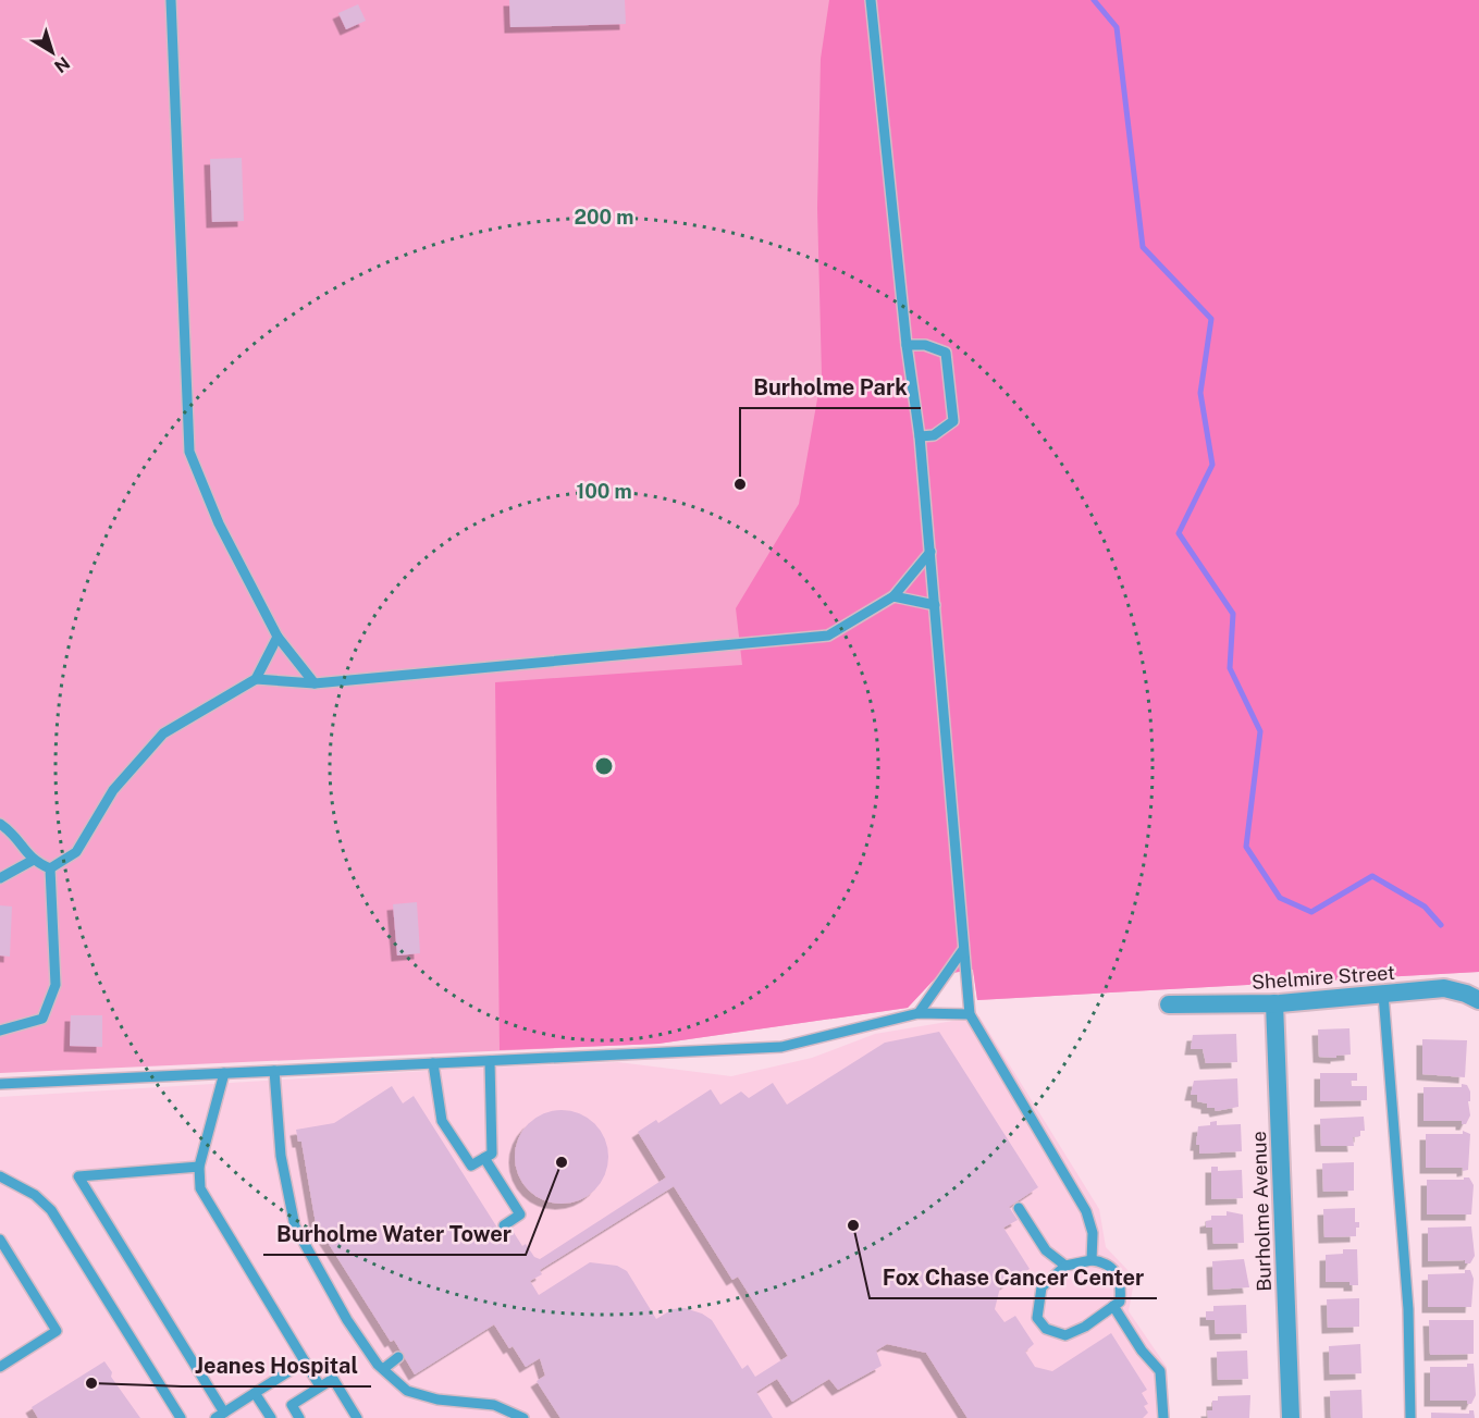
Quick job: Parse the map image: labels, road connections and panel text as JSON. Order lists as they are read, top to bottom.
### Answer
{
  "streets": {
    "street": ["Shelmire Street", "Burholme Avenue"]
  },
  "crossings": [
    ["Shelmire Street", "Burholme Avenue"]
  ],
  "places": [
    "Burholme Park",
    "Burholme Water Tower",
    "Fox Chase Cancer Center",
    "Jeanes Hospital"
  ],
  "north": "bottom right",
  "rings": ["200 m", "100 m"]
}
